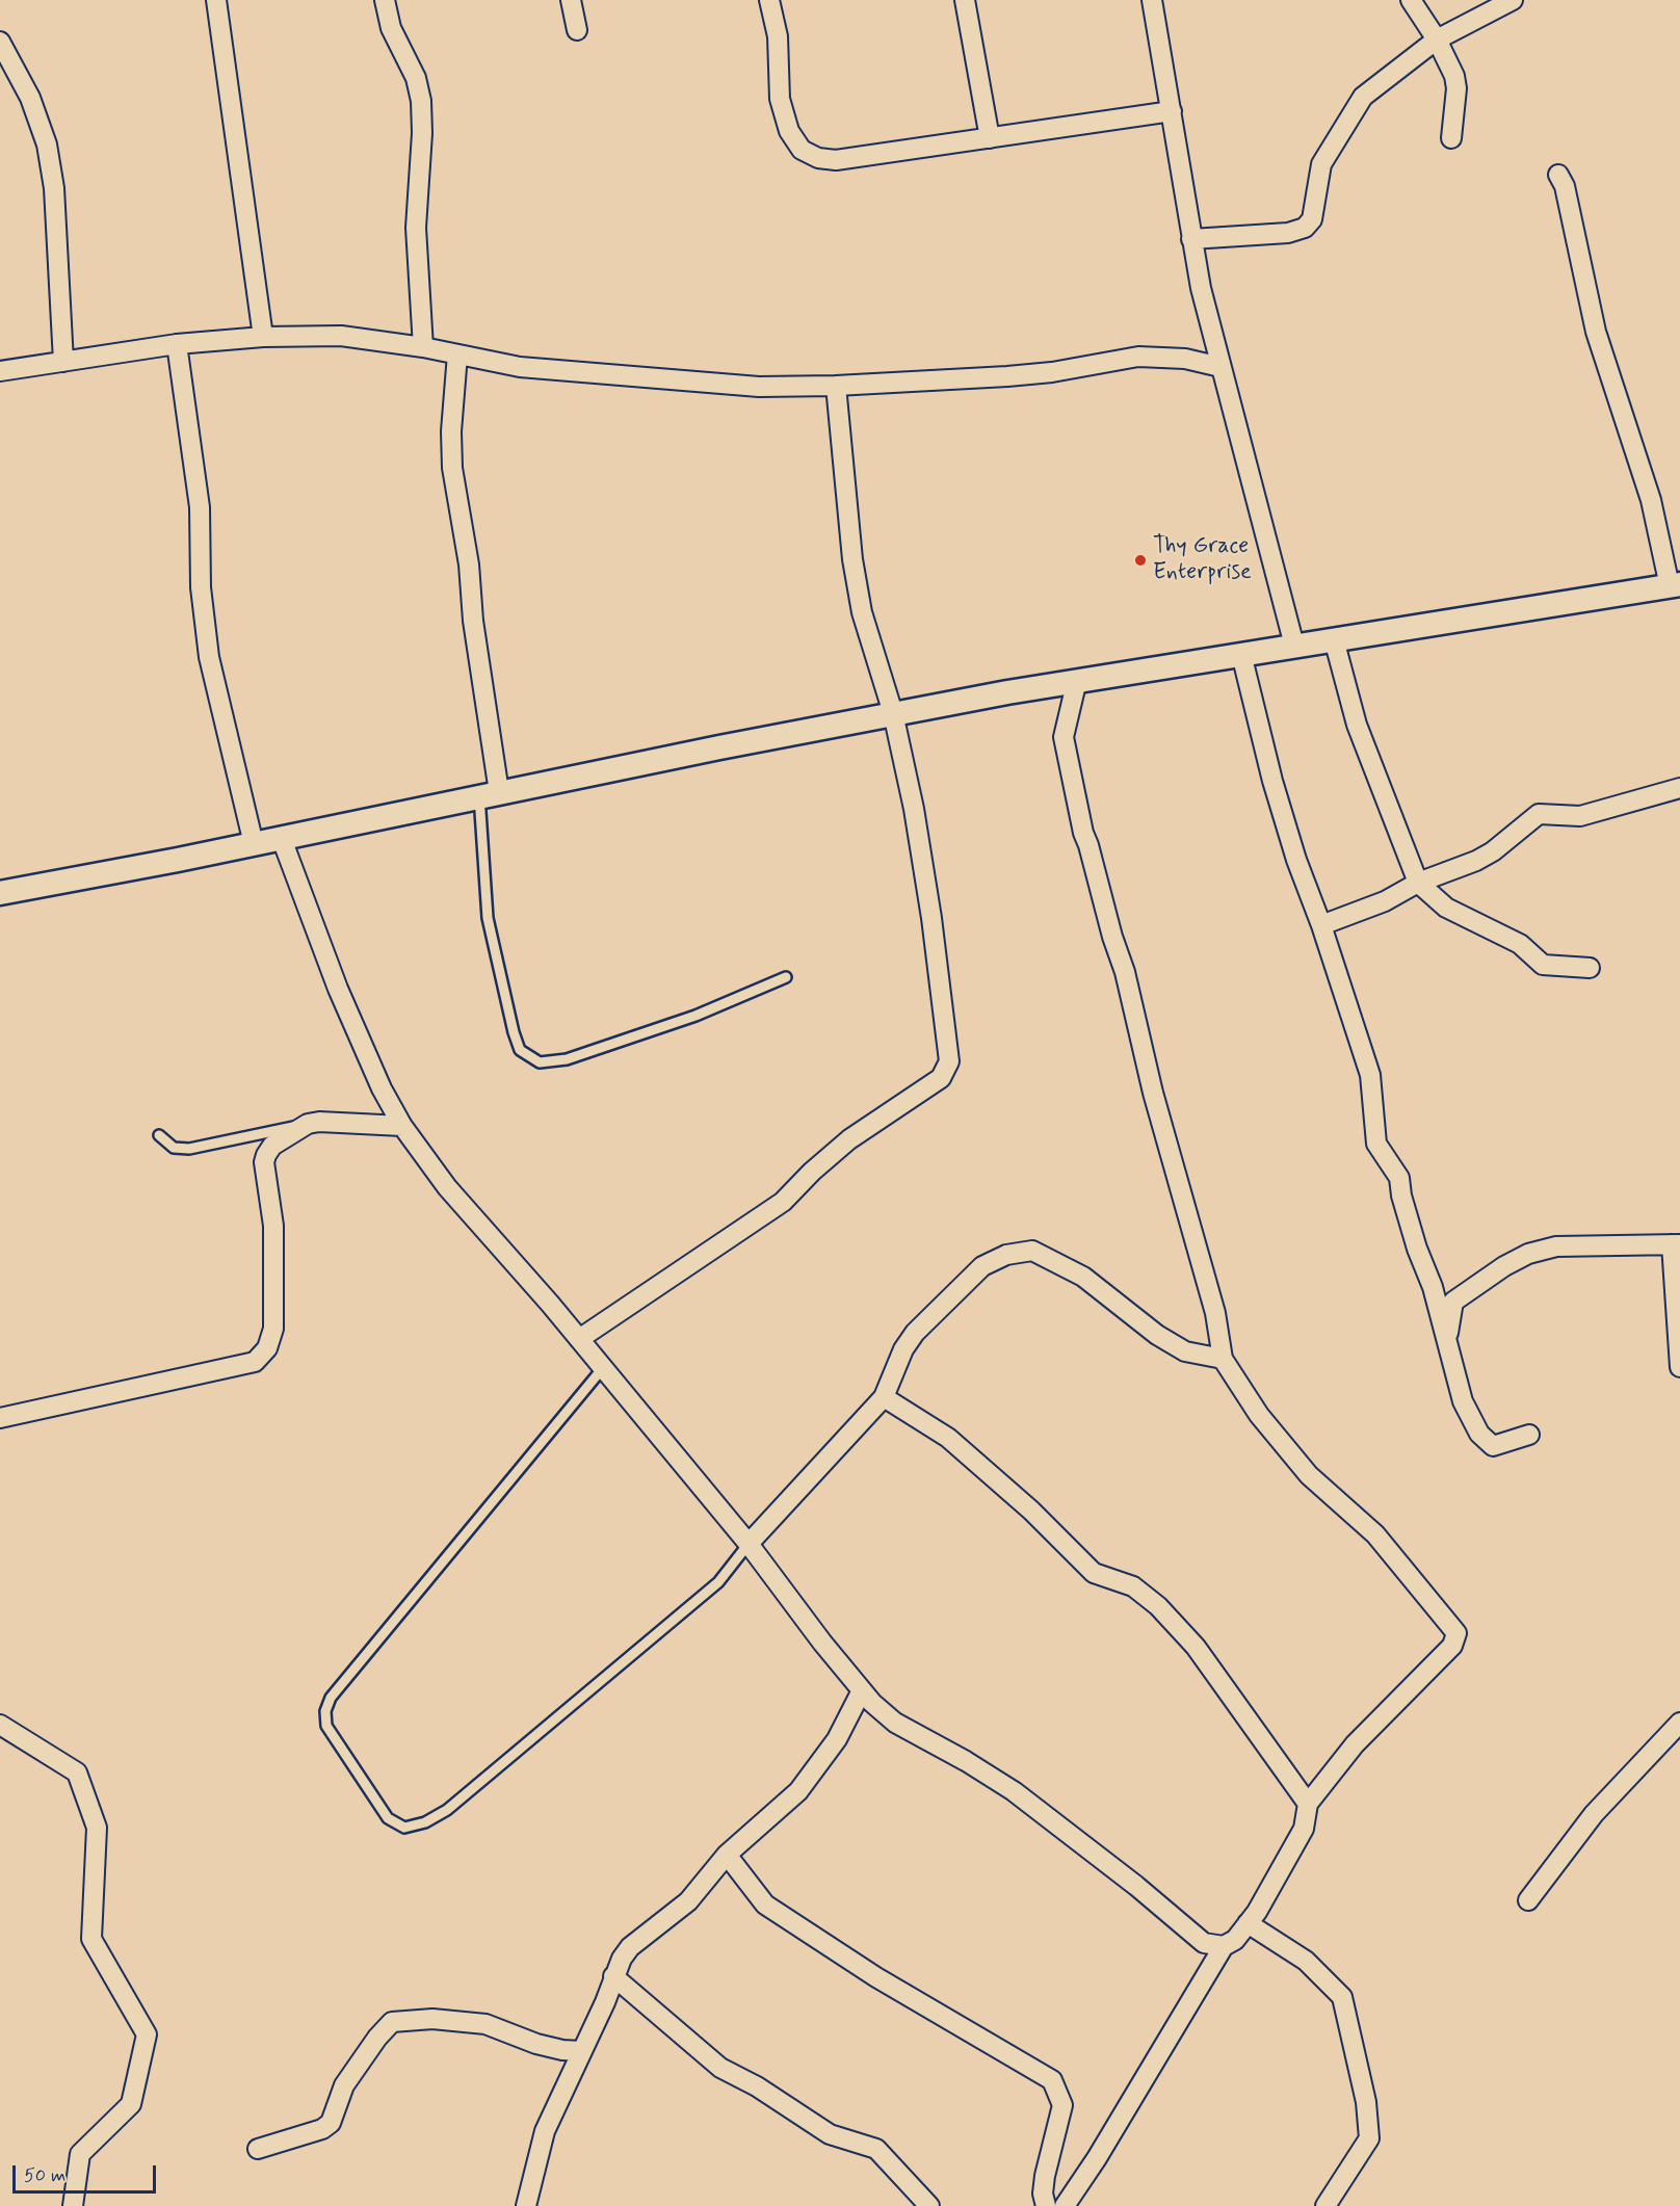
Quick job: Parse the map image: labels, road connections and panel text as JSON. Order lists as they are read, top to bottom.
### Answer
{
  "places": ["Thy Grace Enterprise"],
  "scale_bar": "50 m"
}
